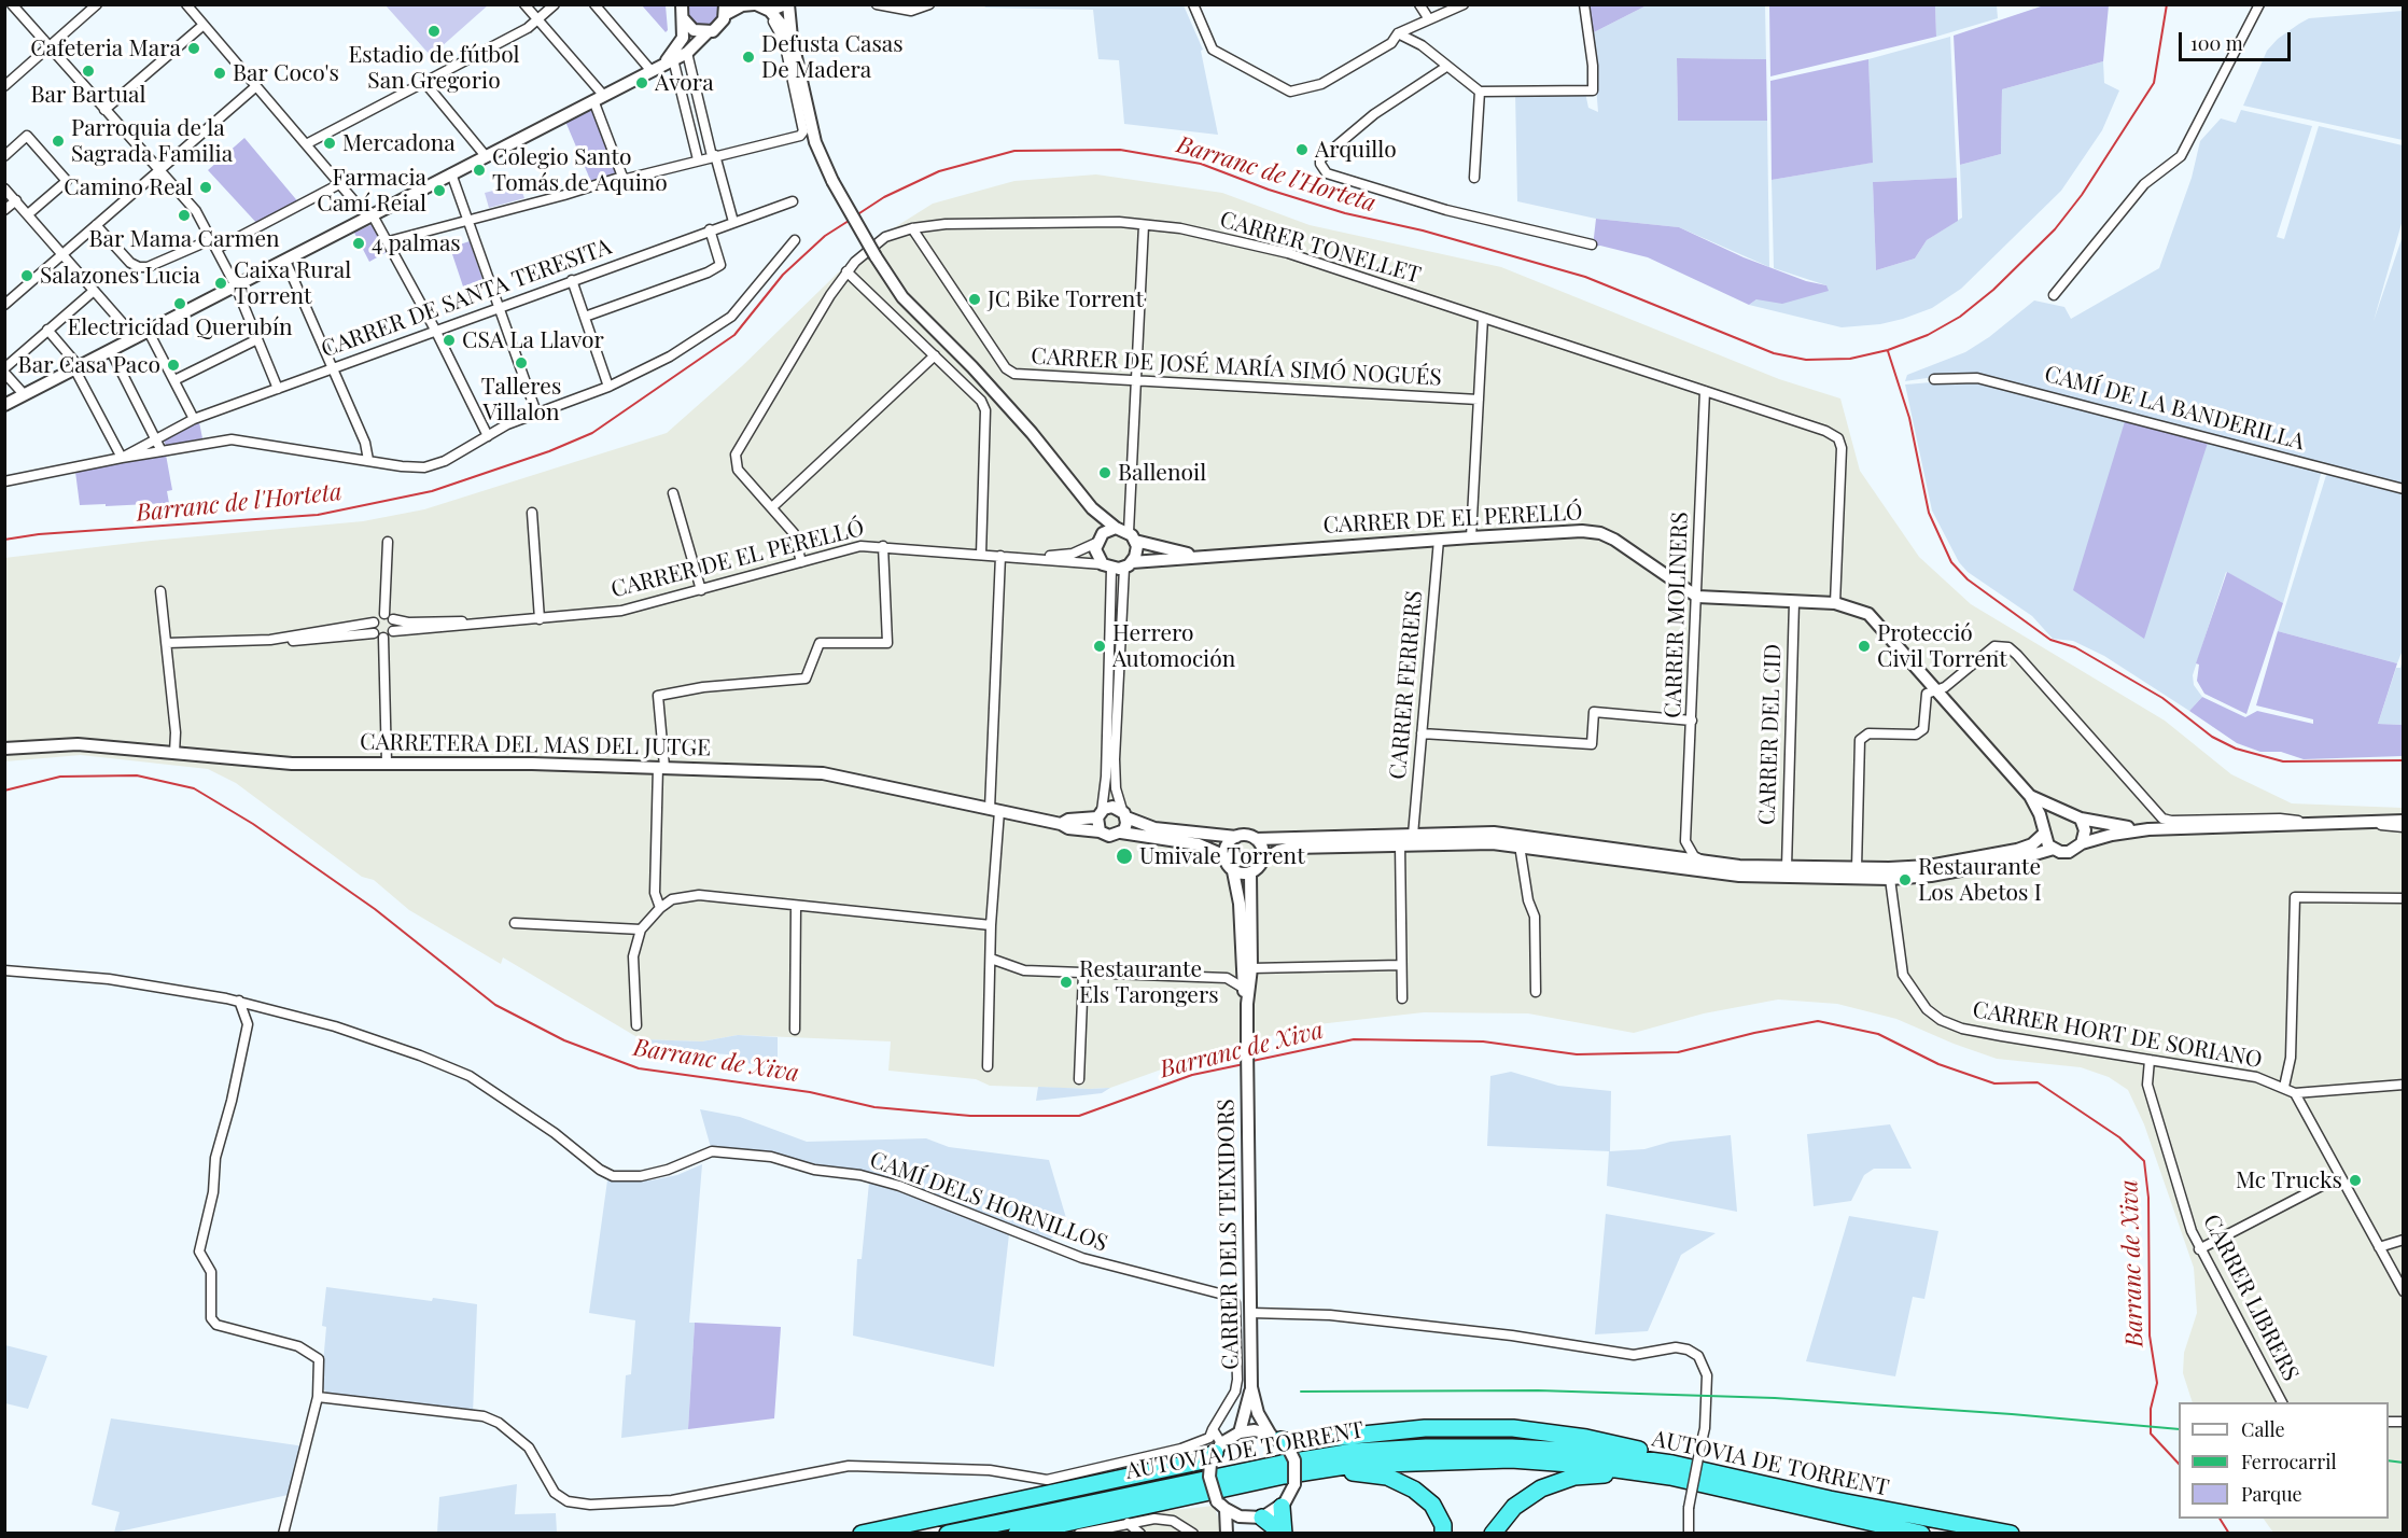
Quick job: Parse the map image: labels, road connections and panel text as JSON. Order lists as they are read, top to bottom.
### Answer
{
  "streets": {
    "highway": ["AUTOVIA DE TORRENT"],
    "street": [
      "CARRER TONELLET",
      "CARRER DE SANTA TERESITA",
      "CARRER DE JOSÉ MARÍA SIMÓ NOGUÉS",
      "CAMÍ DE LA BANDERILLA",
      "CARRER DE EL PERELLÓ",
      "CARRER MOLINERS",
      "CARRER FERRERS",
      "CARRER DEL CID",
      "CARRETERA DEL MAS DEL JUTGE",
      "CARRER HORT DE SORIANO",
      "CAMÍ DELS HORNILLOS",
      "CARRER DELS TEIXIDORS",
      "CARRER LIBRERS"
    ]
  },
  "crossings": [
    ["CARRER TONELLET", "CARRER DE JOSÉ MARÍA SIMÓ NOGUÉS"],
    ["CARRER TONELLET", "CARRER DE EL PERELLÓ"],
    ["CARRER TONELLET", "CARRER MOLINERS"],
    ["CARRER DE EL PERELLÓ", "CARRER MOLINERS"],
    ["CARRER DE EL PERELLÓ", "CARRER FERRERS"],
    ["CARRER HORT DE SORIANO", "CARRER LIBRERS"]
  ],
  "water": ["Barranc de l'Horteta", "Barranc de Xiva"],
  "places": [
    "Estadio de fútbol San Gregorio",
    "Cafeteria Mara",
    "Defusta Casas De Madera",
    "Bar Bartual",
    "Bar Coco's",
    "Avora",
    "Parroquia de la Sagrada Familia",
    "Mercadona",
    "Arquillo",
    "Colegio Santo Tomás de Aquino",
    "Camino Real",
    "Farmacia Camí Reial",
    "Bar Mama Carmen",
    "4 palmas",
    "Salazones Lucia",
    "Caixa Rural Torrent",
    "JC Bike Torrent",
    "Electricidad Querubín",
    "CSA La Llavor",
    "Talleres Villalon",
    "Bar Casa Paco",
    "Ballenoil",
    "Herrero Automoción",
    "Protecció Civil Torrent",
    "Umivale Torrent",
    "Restaurante Los Abetos I",
    "Restaurante Els Tarongers",
    "Mc Trucks"
  ],
  "legend": ["Calle", "Ferrocarril", "Parque"],
  "scale_bar": "100 m"
}
